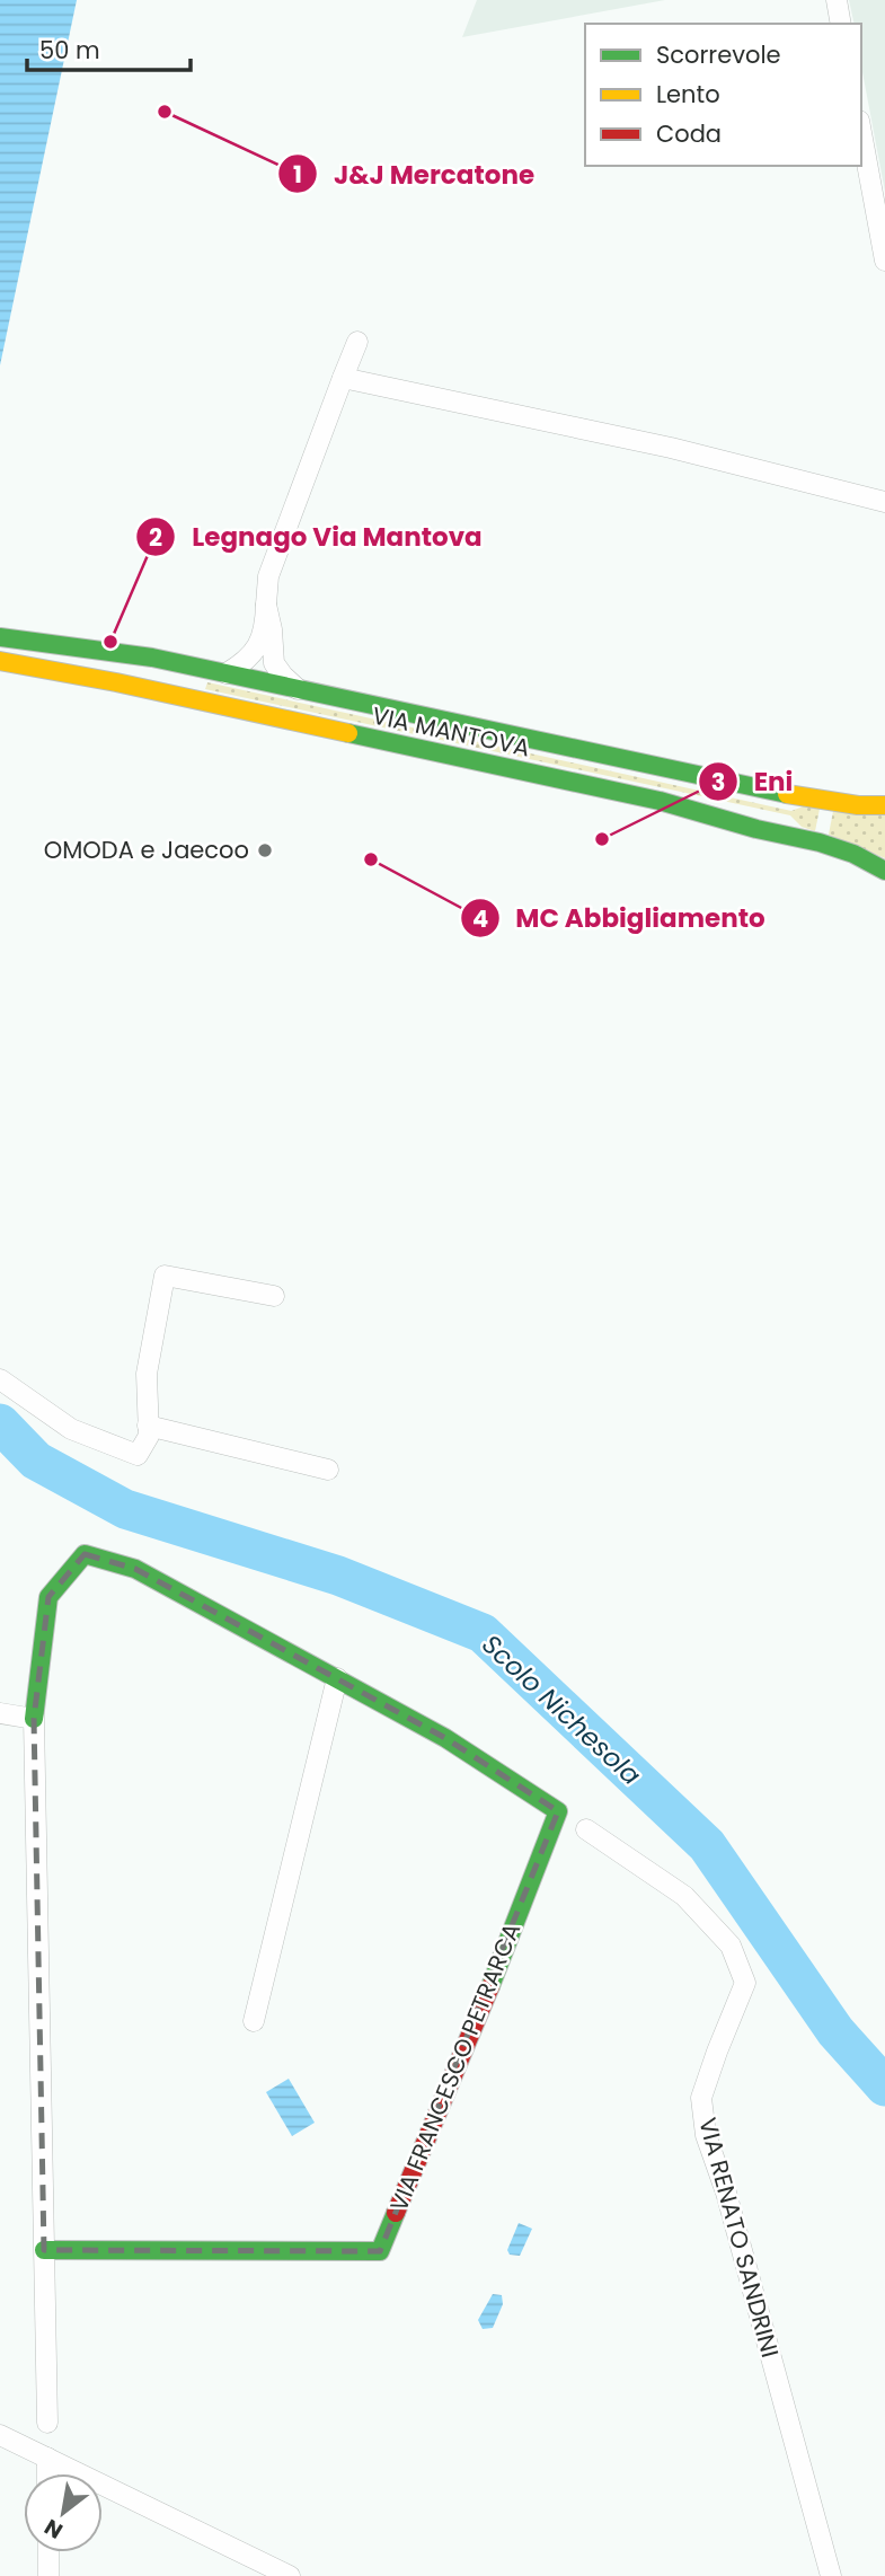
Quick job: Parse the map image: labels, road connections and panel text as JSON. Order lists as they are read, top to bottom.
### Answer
{
  "streets": {
    "main road": ["VIA MANTOVA", "VIA FRANCESCO PETRARCA"],
    "street": ["VIA RENATO SANDRINI"]
  },
  "water": ["Scolo Nichesola"],
  "places": [
    "J&J Mercatone",
    "Legnago Via Mantova",
    "Eni",
    "OMODA e Jaecoo",
    "MC Abbigliamento"
  ],
  "legend": ["Scorrevole", "Lento", "Coda"],
  "scale_bar": "50 m",
  "north": "bottom left"
}
